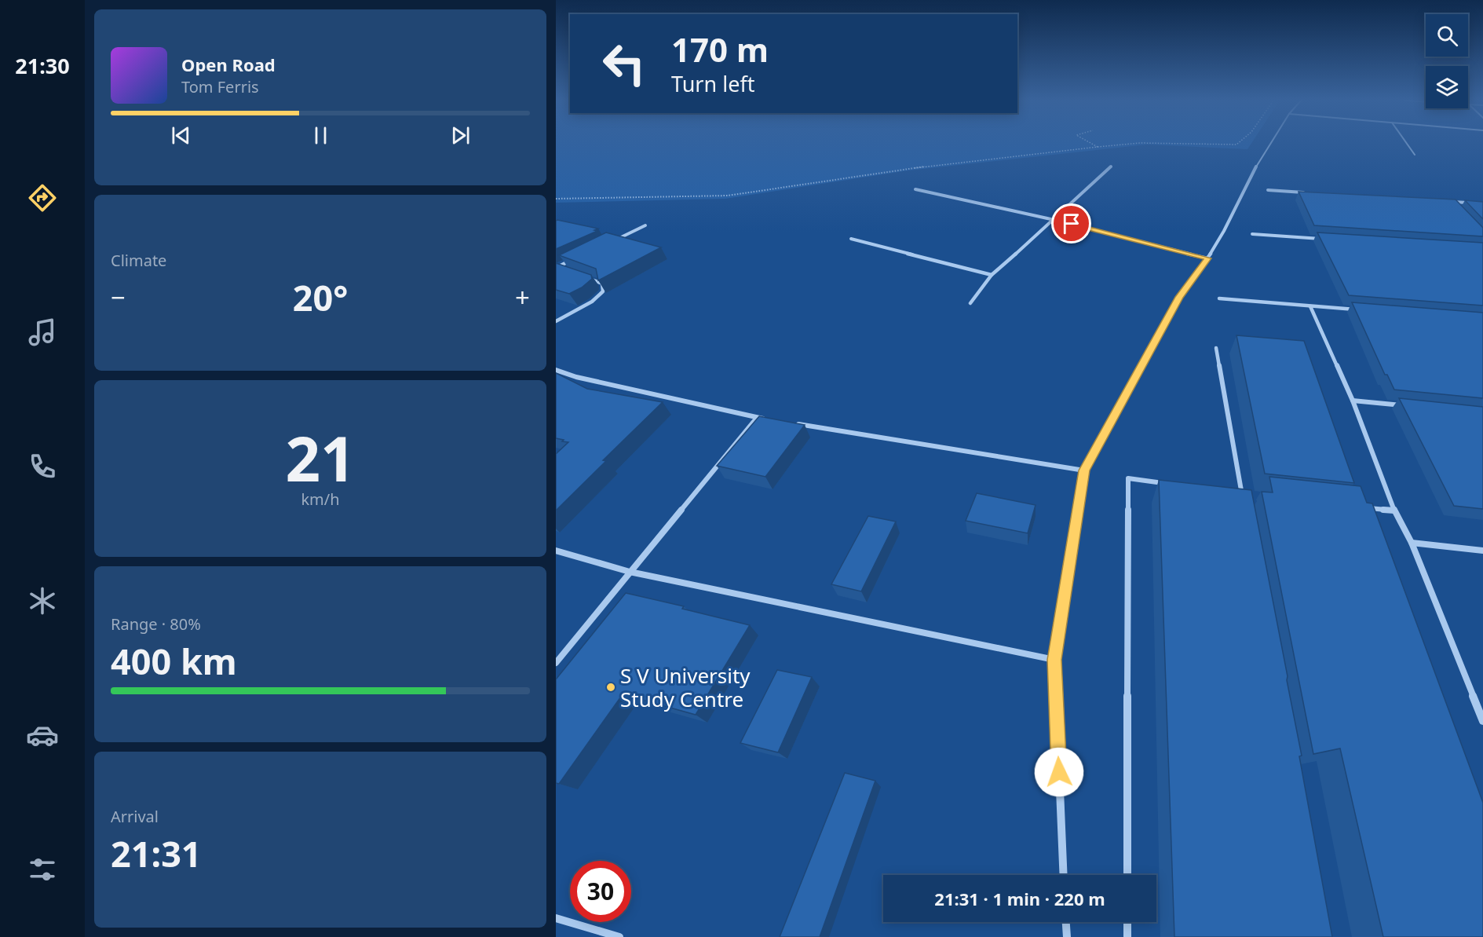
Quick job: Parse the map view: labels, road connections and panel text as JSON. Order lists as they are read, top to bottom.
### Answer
{
  "places": ["S V University Study Centre"],
  "page": {
    "tabs": "21:30",
    "turn": ["170 m", "Turn left"],
    "song": ["Open Road", "Tom Ferris"],
    "tile": [
      "Climate",
      ["21", "km/h"],
      ["Range · 80%", "400 km"],
      ["Arrival", "21:31"]
    ],
    "heat": ["−", "20°", "+"],
    "limit": "30",
    "trip": "21:31 · 1 min · 220 m"
  }
}
